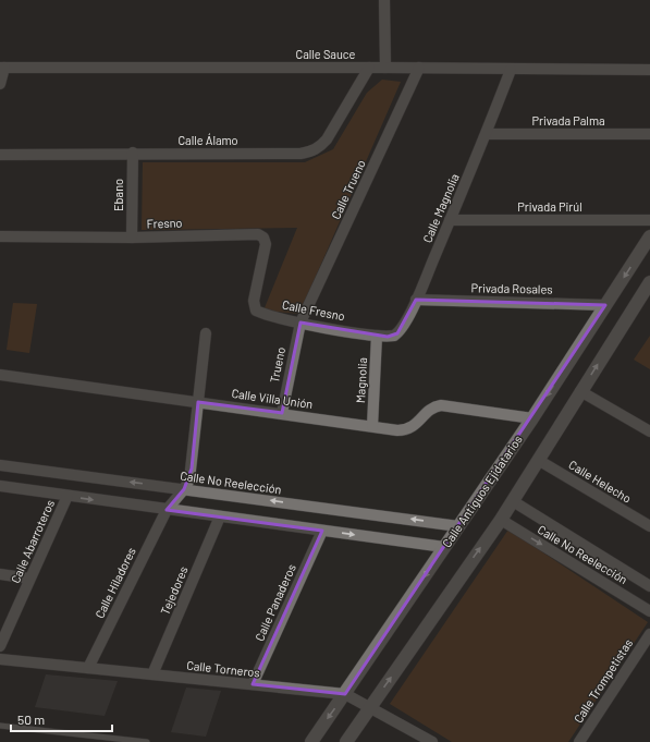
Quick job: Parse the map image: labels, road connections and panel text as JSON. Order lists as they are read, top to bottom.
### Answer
{
  "streets": {
    "street": [
      "Calle Sauce",
      "Privada Palma",
      "Calle Álamo",
      "Calle Trueno",
      "Ebano",
      "Privada Pirúl",
      "Calle Magnolia",
      "Fresno",
      "Privada Rosales",
      "Calle Fresno",
      "Trueno",
      "Magnolia",
      "Calle Villa Unión",
      "Calle Helecho",
      "Calle No Reelección",
      "Calle Antiguos Ejidatarios",
      "Calle Abarroteros",
      "Calle Hiladores",
      "Tejedores",
      "Calle Panaderos",
      "Calle Torneros",
      "Calle Trompetistas"
    ]
  },
  "crossings": [
    ["Calle Sauce", "Calle Álamo"],
    ["Calle Sauce", "Calle Trueno"],
    ["Calle Sauce", "Calle Magnolia"],
    ["Privada Palma", "Calle Magnolia"],
    ["Calle Álamo", "Ebano"],
    ["Calle Trueno", "Calle Fresno"],
    ["Calle Trueno", "Trueno"],
    ["Ebano", "Fresno"],
    ["Privada Pirúl", "Calle Magnolia"],
    ["Calle Magnolia", "Privada Rosales"],
    ["Calle Magnolia", "Calle Fresno"],
    ["Calle Magnolia", "Magnolia"],
    ["Fresno", "Calle Fresno"],
    ["Privada Rosales", "Calle Antiguos Ejidatarios"],
    ["Calle Fresno", "Trueno"],
    ["Calle Fresno", "Magnolia"],
    ["Trueno", "Calle Villa Unión"],
    ["Magnolia", "Calle Villa Unión"],
    ["Calle Villa Unión", "Calle Antiguos Ejidatarios"],
    ["Calle Villa Unión", "Calle Hiladores"],
    ["Calle No Reelección", "Calle Antiguos Ejidatarios"],
    ["Calle No Reelección", "Calle Hiladores"],
    ["Calle Antiguos Ejidatarios", "Calle Torneros"],
    ["Calle Hiladores", "Calle Torneros"],
    ["Tejedores", "Calle Torneros"],
    ["Calle Panaderos", "Calle Torneros"]
  ],
  "scale_bar": "50 m"
}
